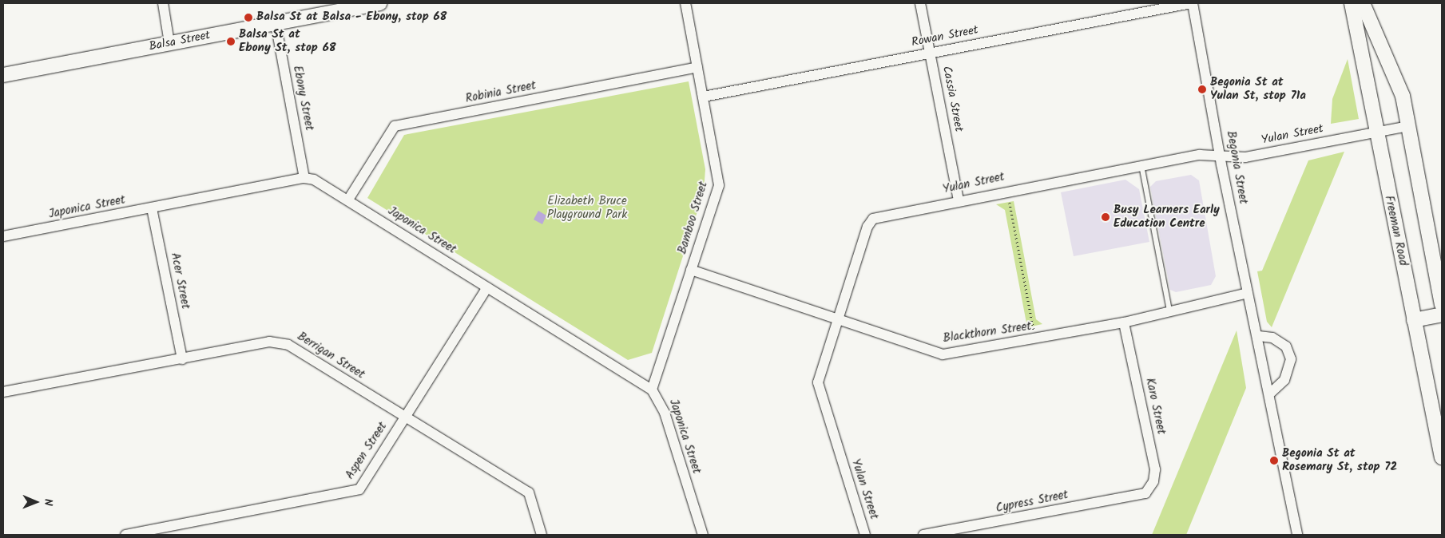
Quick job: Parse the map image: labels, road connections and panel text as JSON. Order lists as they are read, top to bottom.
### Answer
{
  "streets": {
    "street": [
      "Rowan Street",
      "Balsa Street",
      "Robinia Street",
      "Ebony Street",
      "Cassia Street",
      "Yulan Street",
      "Begonia Street",
      "Japonica Street",
      "Bamboo Street",
      "Freeman Road",
      "Acer Street",
      "Blackthorn Street",
      "Berrigan Street",
      "Karo Street",
      "Aspen Street",
      "Cypress Street"
    ]
  },
  "crossings": [
    ["Rowan Street", "Cassia Street"],
    ["Rowan Street", "Begonia Street"],
    ["Rowan Street", "Bamboo Street"],
    ["Balsa Street", "Ebony Street"],
    ["Robinia Street", "Japonica Street"],
    ["Robinia Street", "Bamboo Street"],
    ["Ebony Street", "Japonica Street"],
    ["Cassia Street", "Yulan Street"],
    ["Yulan Street", "Begonia Street"],
    ["Yulan Street", "Freeman Road"],
    ["Yulan Street", "Blackthorn Street"],
    ["Begonia Street", "Blackthorn Street"],
    ["Japonica Street", "Bamboo Street"],
    ["Japonica Street", "Acer Street"],
    ["Japonica Street", "Aspen Street"],
    ["Bamboo Street", "Blackthorn Street"],
    ["Acer Street", "Berrigan Street"],
    ["Blackthorn Street", "Karo Street"],
    ["Berrigan Street", "Aspen Street"],
    ["Karo Street", "Cypress Street"]
  ],
  "parks": ["Elizabeth Bruce Playground Park"],
  "places": [
    "Balsa St at Balsa - Ebony, stop 68",
    "Balsa St at Ebony St, stop 68",
    "Begonia St at Yulan St, stop 71a",
    "Busy Learners Early Education Centre",
    "Begonia St at Rosemary St, stop 72"
  ],
  "north": "right"
}
